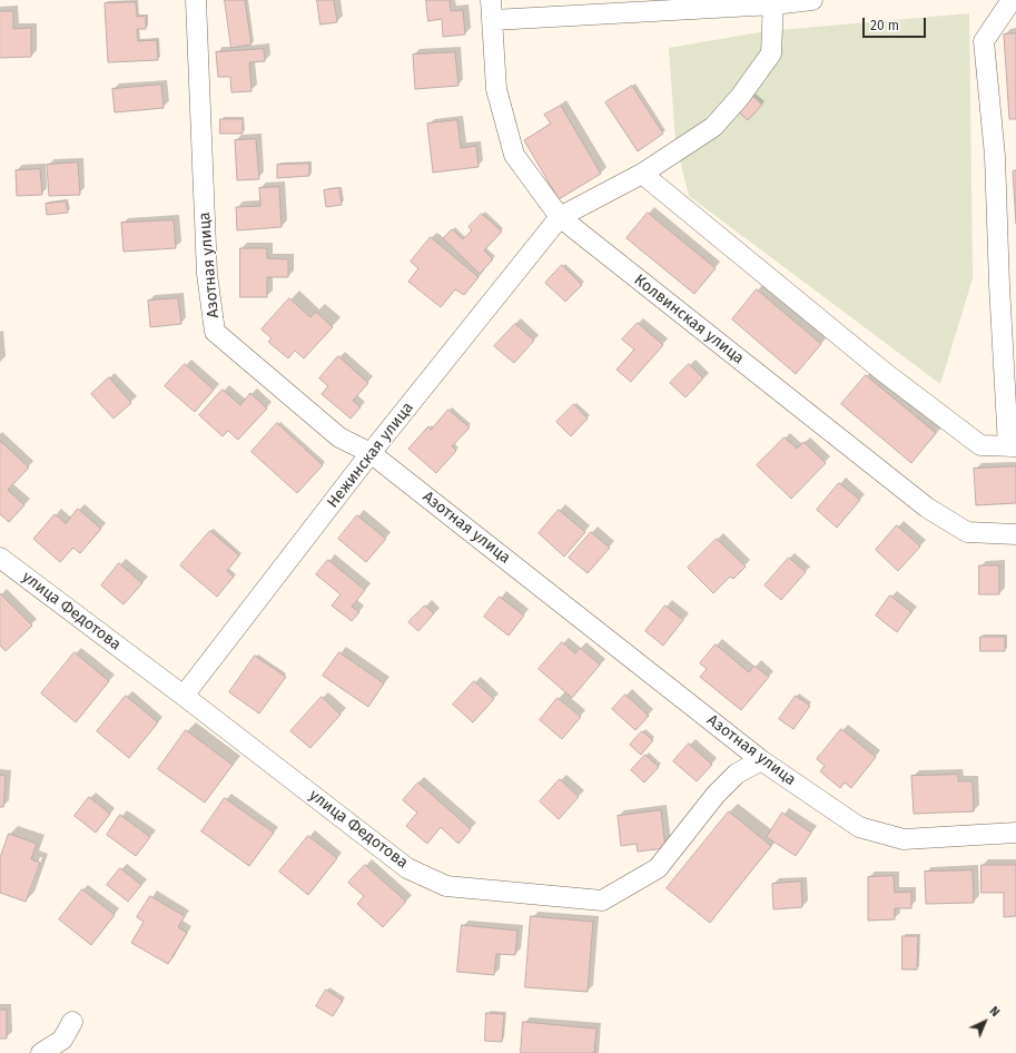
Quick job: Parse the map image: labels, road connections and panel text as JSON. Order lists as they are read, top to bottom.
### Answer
{
  "streets": {
    "street": [
      "Азотная улица",
      "Колвинская улица",
      "Нежинская улица",
      "улица Федотова"
    ]
  },
  "crossings": [
    ["Азотная улица", "Нежинская улица"],
    ["Азотная улица", "улица Федотова"],
    ["Колвинская улица", "Нежинская улица"],
    ["Нежинская улица", "улица Федотова"]
  ],
  "scale_bar": "20 m",
  "north": "top right"
}
